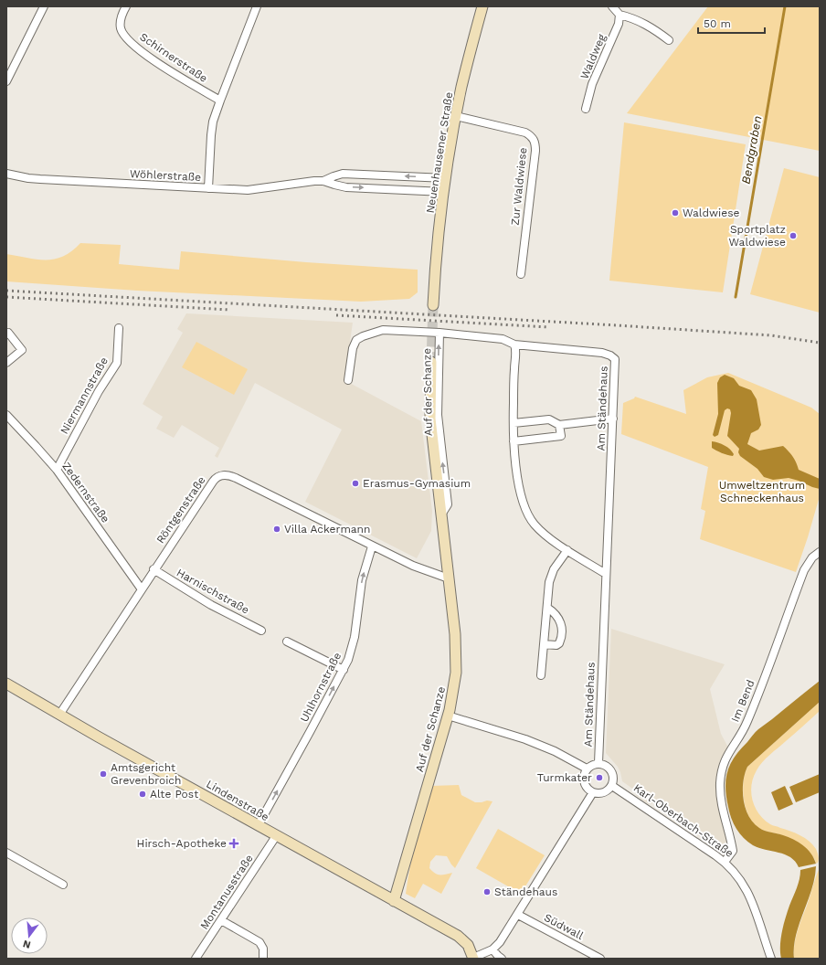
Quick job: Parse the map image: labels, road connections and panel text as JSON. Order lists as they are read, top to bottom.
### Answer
{
  "streets": {
    "main road": ["Neuenhausener Straße", "Auf der Schanze", "Lindenstraße"],
    "street": [
      "Waldweg",
      "Schirnerstraße",
      "Wöhlerstraße",
      "Zur Waldwiese",
      "Niermannstraße",
      "Am Ständehaus",
      "Zedernstraße",
      "Röntgenstraße",
      "Harnischstraße",
      "Uhlhornstraße",
      "Im Bend",
      "Karl-Oberbach-Straße",
      "Montanusstraße",
      "Südwall"
    ]
  },
  "crossings": [
    ["Neuenhausener Straße", "Wöhlerstraße"],
    ["Neuenhausener Straße", "Zur Waldwiese"],
    ["Auf der Schanze", "Am Ständehaus"],
    ["Auf der Schanze", "Röntgenstraße"],
    ["Auf der Schanze", "Lindenstraße"],
    ["Niermannstraße", "Zedernstraße"],
    ["Am Ständehaus", "Karl-Oberbach-Straße"],
    ["Zedernstraße", "Röntgenstraße"],
    ["Röntgenstraße", "Harnischstraße"],
    ["Röntgenstraße", "Uhlhornstraße"],
    ["Röntgenstraße", "Lindenstraße"],
    ["Uhlhornstraße", "Lindenstraße"],
    ["Im Bend", "Karl-Oberbach-Straße"],
    ["Lindenstraße", "Montanusstraße"]
  ],
  "one_way": ["Uhlhornstraße"],
  "water": ["Bendgraben"],
  "parks": ["Umweltzentrum Schneckenhaus"],
  "places": {
    "other": [
      "Waldwiese",
      "Sportplatz Waldwiese",
      "Erasmus-Gymasium",
      "Villa Ackermann",
      "Amtsgericht Grevenbroich",
      "Turmkater",
      "Alte Post",
      "Ständehaus"
    ],
    "health": ["Hirsch-Apotheke"]
  },
  "scale_bar": "50 m",
  "north": "bottom"
}
